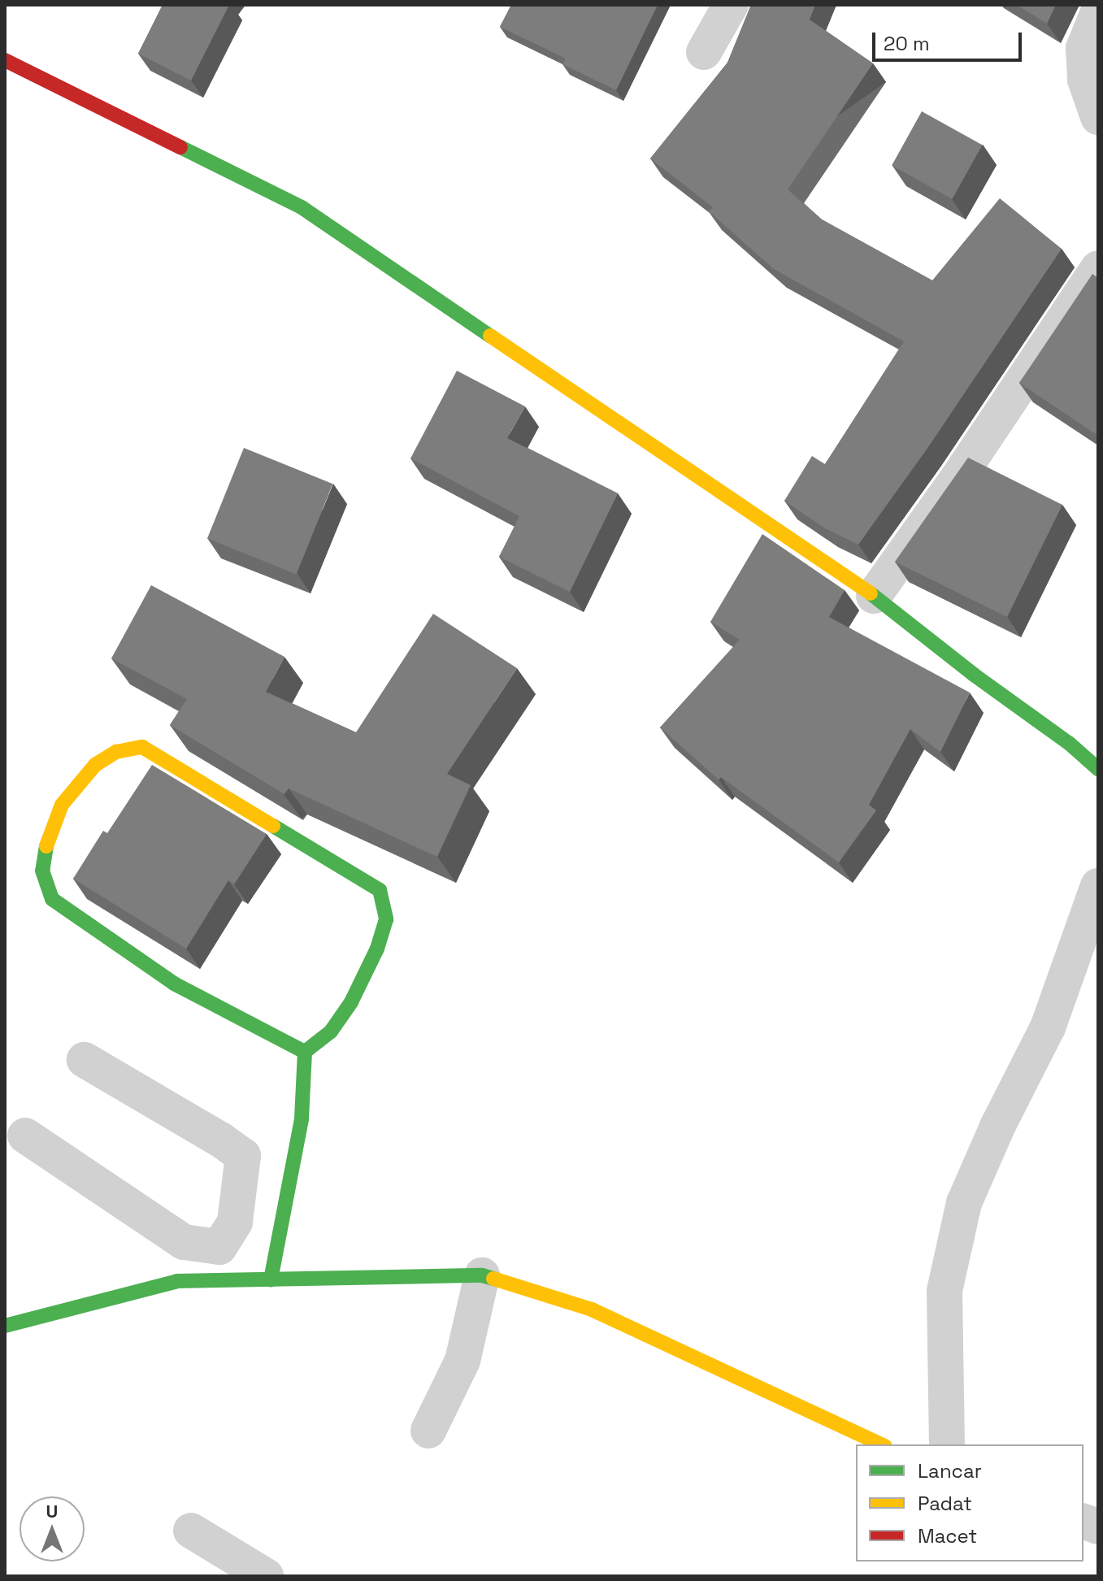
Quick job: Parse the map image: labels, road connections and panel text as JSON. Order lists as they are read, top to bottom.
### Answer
{
  "legend": ["Lancar", "Padat", "Macet"],
  "scale_bar": "20 m",
  "north": "top"
}
